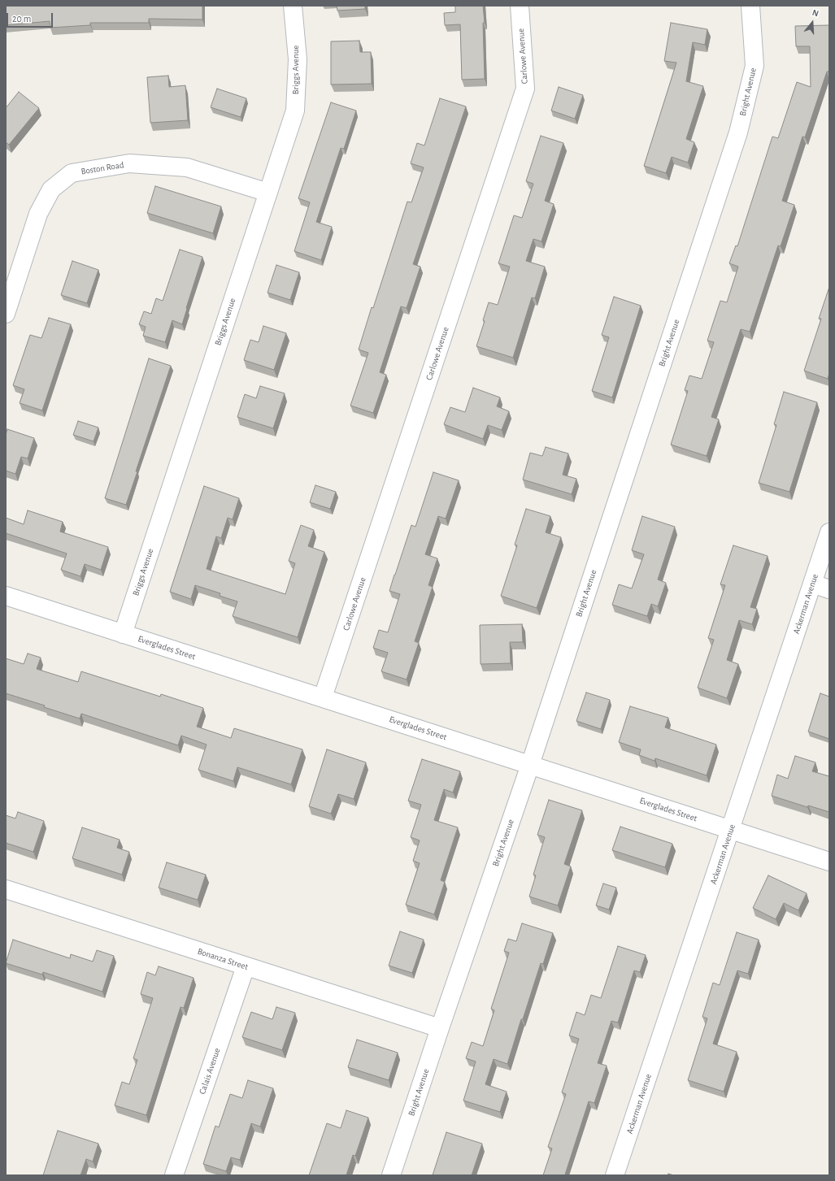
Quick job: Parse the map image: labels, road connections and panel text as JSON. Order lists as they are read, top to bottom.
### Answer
{
  "streets": {
    "street": [
      "Carlowe Avenue",
      "Briggs Avenue",
      "Bright Avenue",
      "Boston Road",
      "Ackerman Avenue",
      "Everglades Street",
      "Bonanza Street",
      "Calais Avenue"
    ]
  },
  "crossings": [
    ["Carlowe Avenue", "Everglades Street"],
    ["Briggs Avenue", "Boston Road"],
    ["Briggs Avenue", "Everglades Street"],
    ["Bright Avenue", "Everglades Street"],
    ["Bright Avenue", "Bonanza Street"],
    ["Ackerman Avenue", "Everglades Street"],
    ["Bonanza Street", "Calais Avenue"]
  ],
  "scale_bar": "20 m",
  "north": "top"
}
